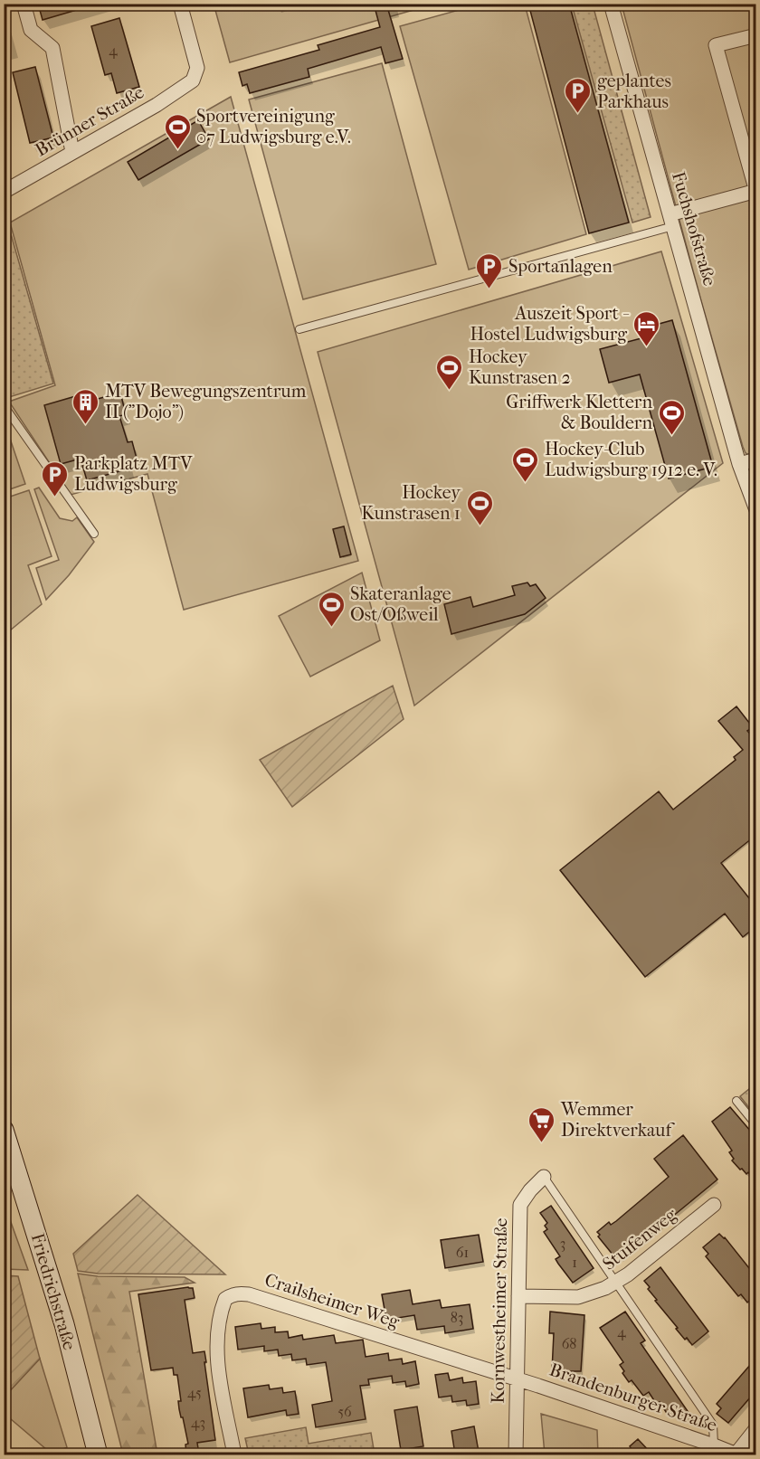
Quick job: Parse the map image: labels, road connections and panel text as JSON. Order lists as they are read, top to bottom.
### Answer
{
  "streets": {
    "main road": ["Friedrichstraße"],
    "street": [
      "Brünner Straße",
      "Fuchshofstraße",
      "Stuifenweg",
      "Crailsheimer Weg",
      "Kornwestheimer Straße",
      "Brandenburger Straße"
    ]
  },
  "crossings": [
    ["Stuifenweg", "Kornwestheimer Straße"],
    ["Crailsheimer Weg", "Kornwestheimer Straße"],
    ["Crailsheimer Weg", "Brandenburger Straße"],
    ["Kornwestheimer Straße", "Brandenburger Straße"]
  ],
  "places": {
    "parking": ["geplantes Parkhaus", "Sportanlagen", "Parkplatz MTV Ludwigsburg"],
    "sports": [
      "Sportvereinigung 07 Ludwigsburg e.V.",
      "Hockey Kunstrasen 2",
      "Griffwerk Klettern & Bouldern",
      "Hockey-Club Ludwigsburg 1912 e. V.",
      "Hockey Kunstrasen 1",
      "Skateranlage Ost/Oßweil"
    ],
    "hotel": ["Auszeit Sport - Hostel Ludwigsburg"],
    "building": ["MTV Bewegungszentrum II (\"Dojo\")"],
    "supermarket": ["Wemmer Direktverkauf"]
  },
  "house_numbers": [
    "4",
    "3",
    "61",
    "1",
    "83",
    "4",
    "68",
    "45",
    "56",
    "43"
  ]
}
